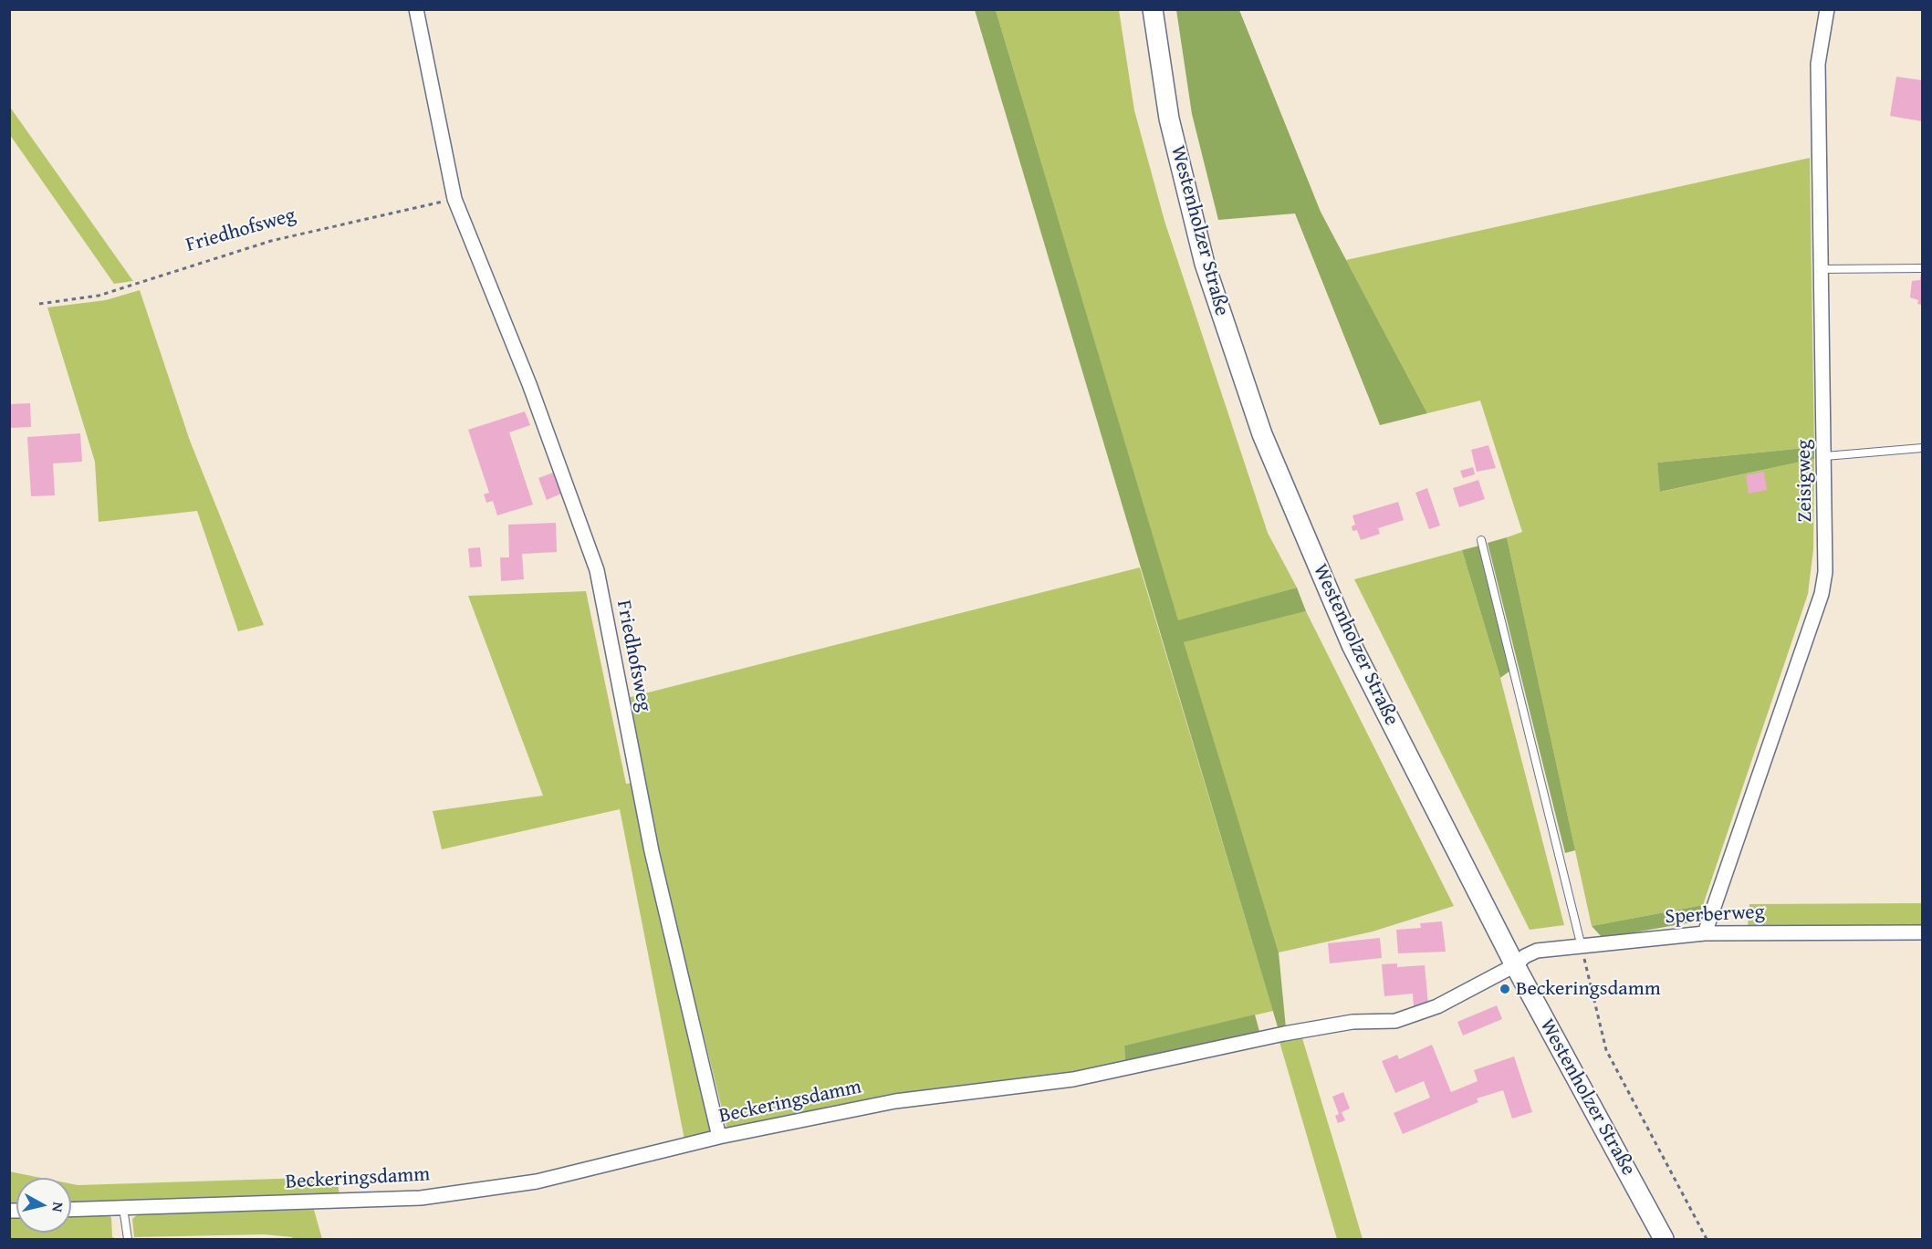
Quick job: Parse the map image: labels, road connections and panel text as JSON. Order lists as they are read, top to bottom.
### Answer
{
  "streets": {
    "main road": ["Westenholzer Straße"],
    "street": [
      "Friedhofsweg",
      "Zeisigweg",
      "Sperberweg",
      "Beckeringsdamm"
    ]
  },
  "crossings": [
    ["Friedhofsweg", "Beckeringsdamm"],
    ["Westenholzer Straße", "Sperberweg"],
    ["Westenholzer Straße", "Beckeringsdamm"],
    ["Zeisigweg", "Sperberweg"],
    ["Sperberweg", "Beckeringsdamm"]
  ],
  "places": ["Beckeringsdamm"],
  "north": "right"
}
